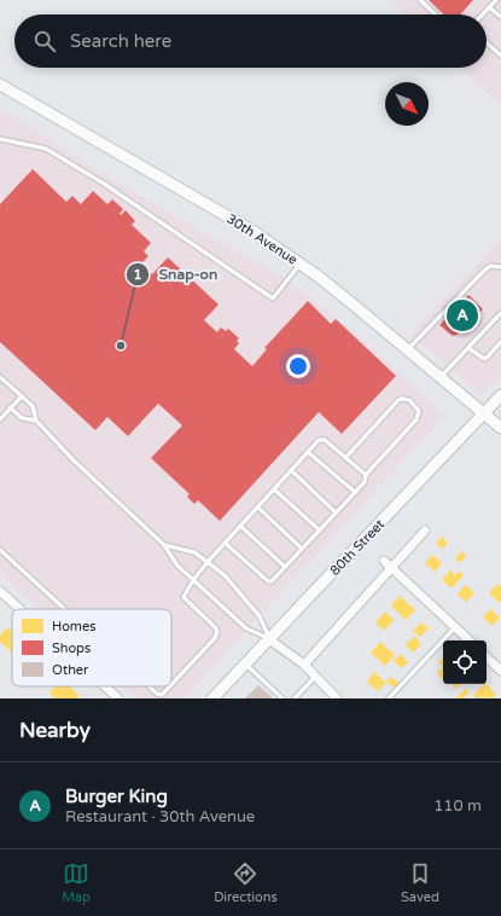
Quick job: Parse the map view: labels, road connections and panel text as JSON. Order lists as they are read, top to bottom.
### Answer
{
  "streets": {
    "street": ["30th Avenue", "80th Street"]
  },
  "crossings": [
    ["30th Avenue", "80th Street"]
  ],
  "places": ["Snap-on"],
  "legend": ["Homes", "Shops", "Other"],
  "north": "bottom right",
  "page": {
    "search": "Search here",
    "pins": "A",
    "heading": "Nearby",
    "list": [
      {
        "mark": "A",
        "name": "Burger King",
        "note": "Restaurant · 30th Avenue",
        "value": "110 m"
      }
    ],
    "nav": ["Map", "Directions", "Saved"]
  }
}
